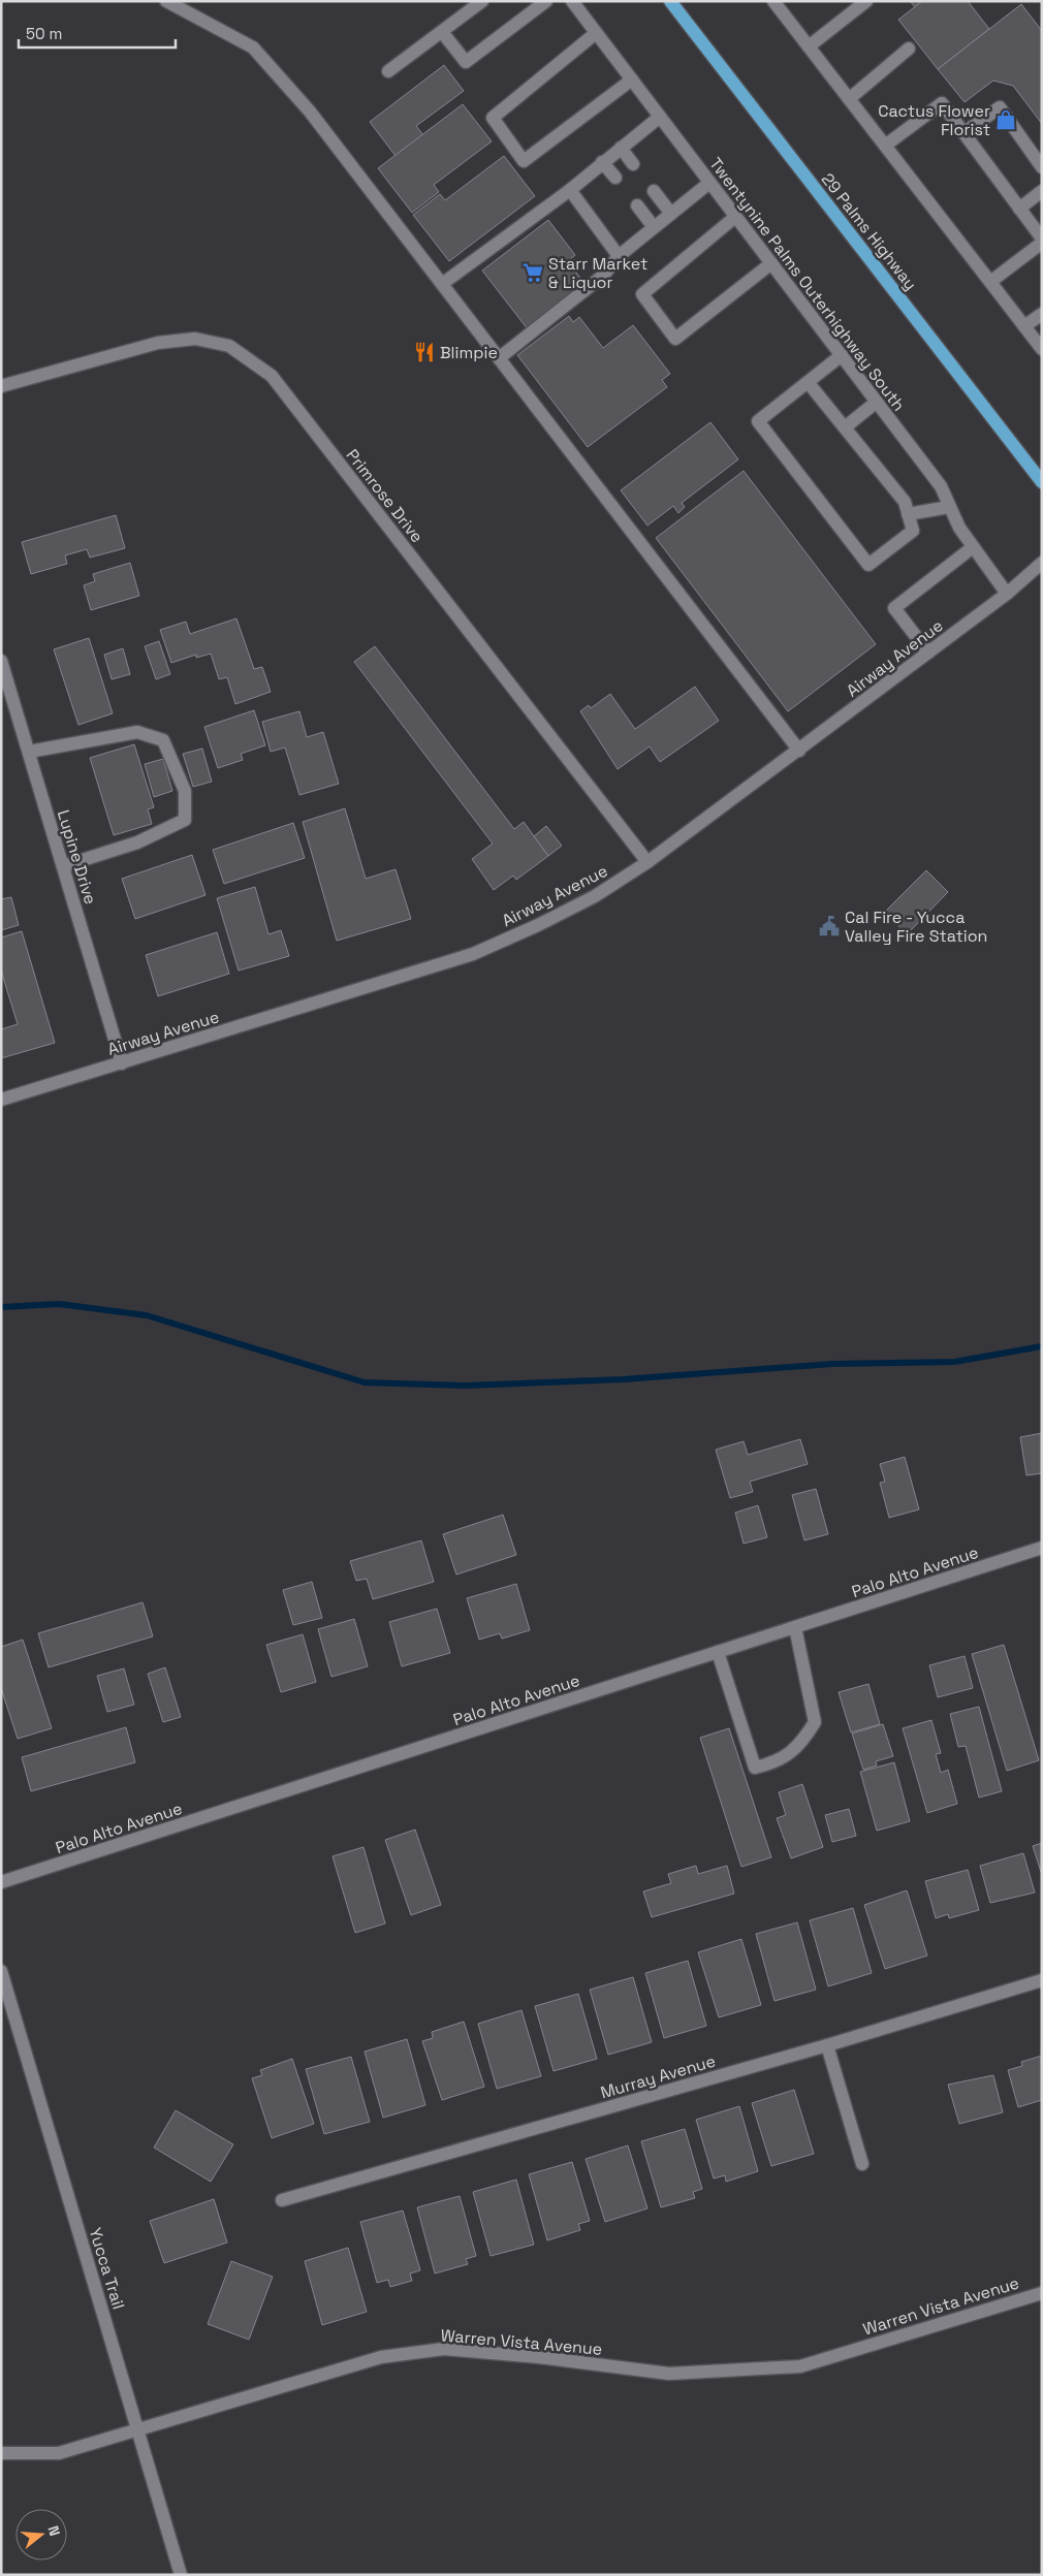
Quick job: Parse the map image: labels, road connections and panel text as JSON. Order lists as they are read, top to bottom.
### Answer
{
  "streets": {
    "main road": ["29 Palms Highway"],
    "street": [
      "Twentynine Palms Outerhighway South",
      "Primrose Drive",
      "Airway Avenue",
      "Lupine Drive",
      "Palo Alto Avenue",
      "Murray Avenue",
      "Yucca Trail",
      "Warren Vista Avenue"
    ]
  },
  "crossings": [
    ["Twentynine Palms Outerhighway South", "Airway Avenue"],
    ["Primrose Drive", "Airway Avenue"],
    ["Airway Avenue", "Lupine Drive"],
    ["Yucca Trail", "Warren Vista Avenue"]
  ],
  "places": {
    "shop": ["Cactus Flower Florist"],
    "supermarket": ["Starr Market & Liquor"],
    "restaurant": ["Blimpie"],
    "public building": ["Cal Fire - Yucca Valley Fire Station"]
  },
  "scale_bar": "50 m",
  "north": "right"
}
